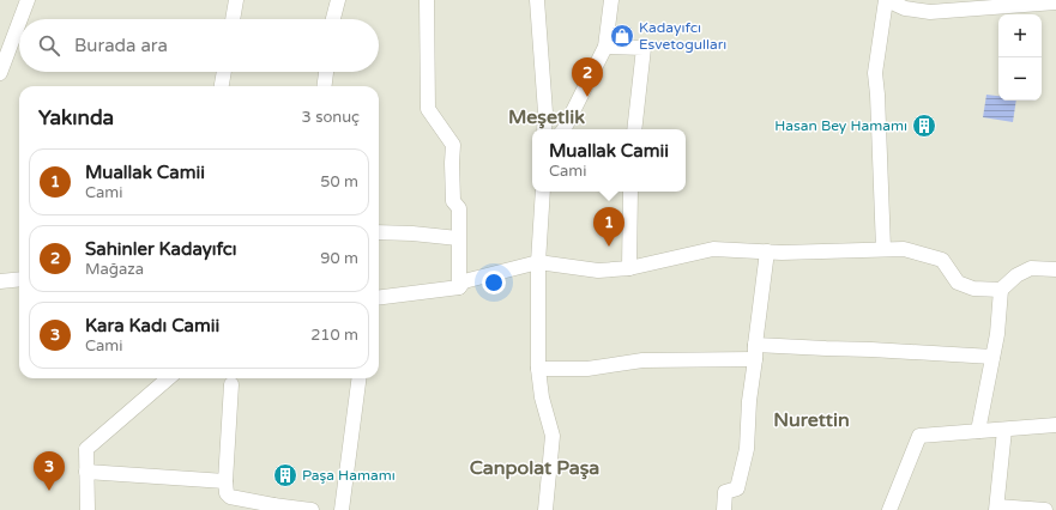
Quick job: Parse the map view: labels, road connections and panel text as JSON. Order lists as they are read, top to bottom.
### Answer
{
  "districts": ["Meşetlik", "Nurettin", "Canpolat Paşa"],
  "places": {
    "shop": ["Kadayıfcı Esvetogulları"],
    "building": ["Hasan Bey Hamamı", "Paşa Hamamı"]
  },
  "page": {
    "map_buttons": ["+", "−"],
    "search": "Burada ara",
    "pins": ["2", "1", "3"],
    "heading": ["Yakında", "3 sonuç"],
    "popup": ["Muallak Camii", "Cami"],
    "list": [
      {
        "mark": "1",
        "name": "Muallak Camii",
        "note": "Cami",
        "value": "50 m"
      },
      {
        "mark": "2",
        "name": "Sahinler Kadayıfcı",
        "note": "Mağaza",
        "value": "90 m"
      },
      {
        "mark": "3",
        "name": "Kara Kadı Camii",
        "note": "Cami",
        "value": "210 m"
      }
    ]
  }
}
